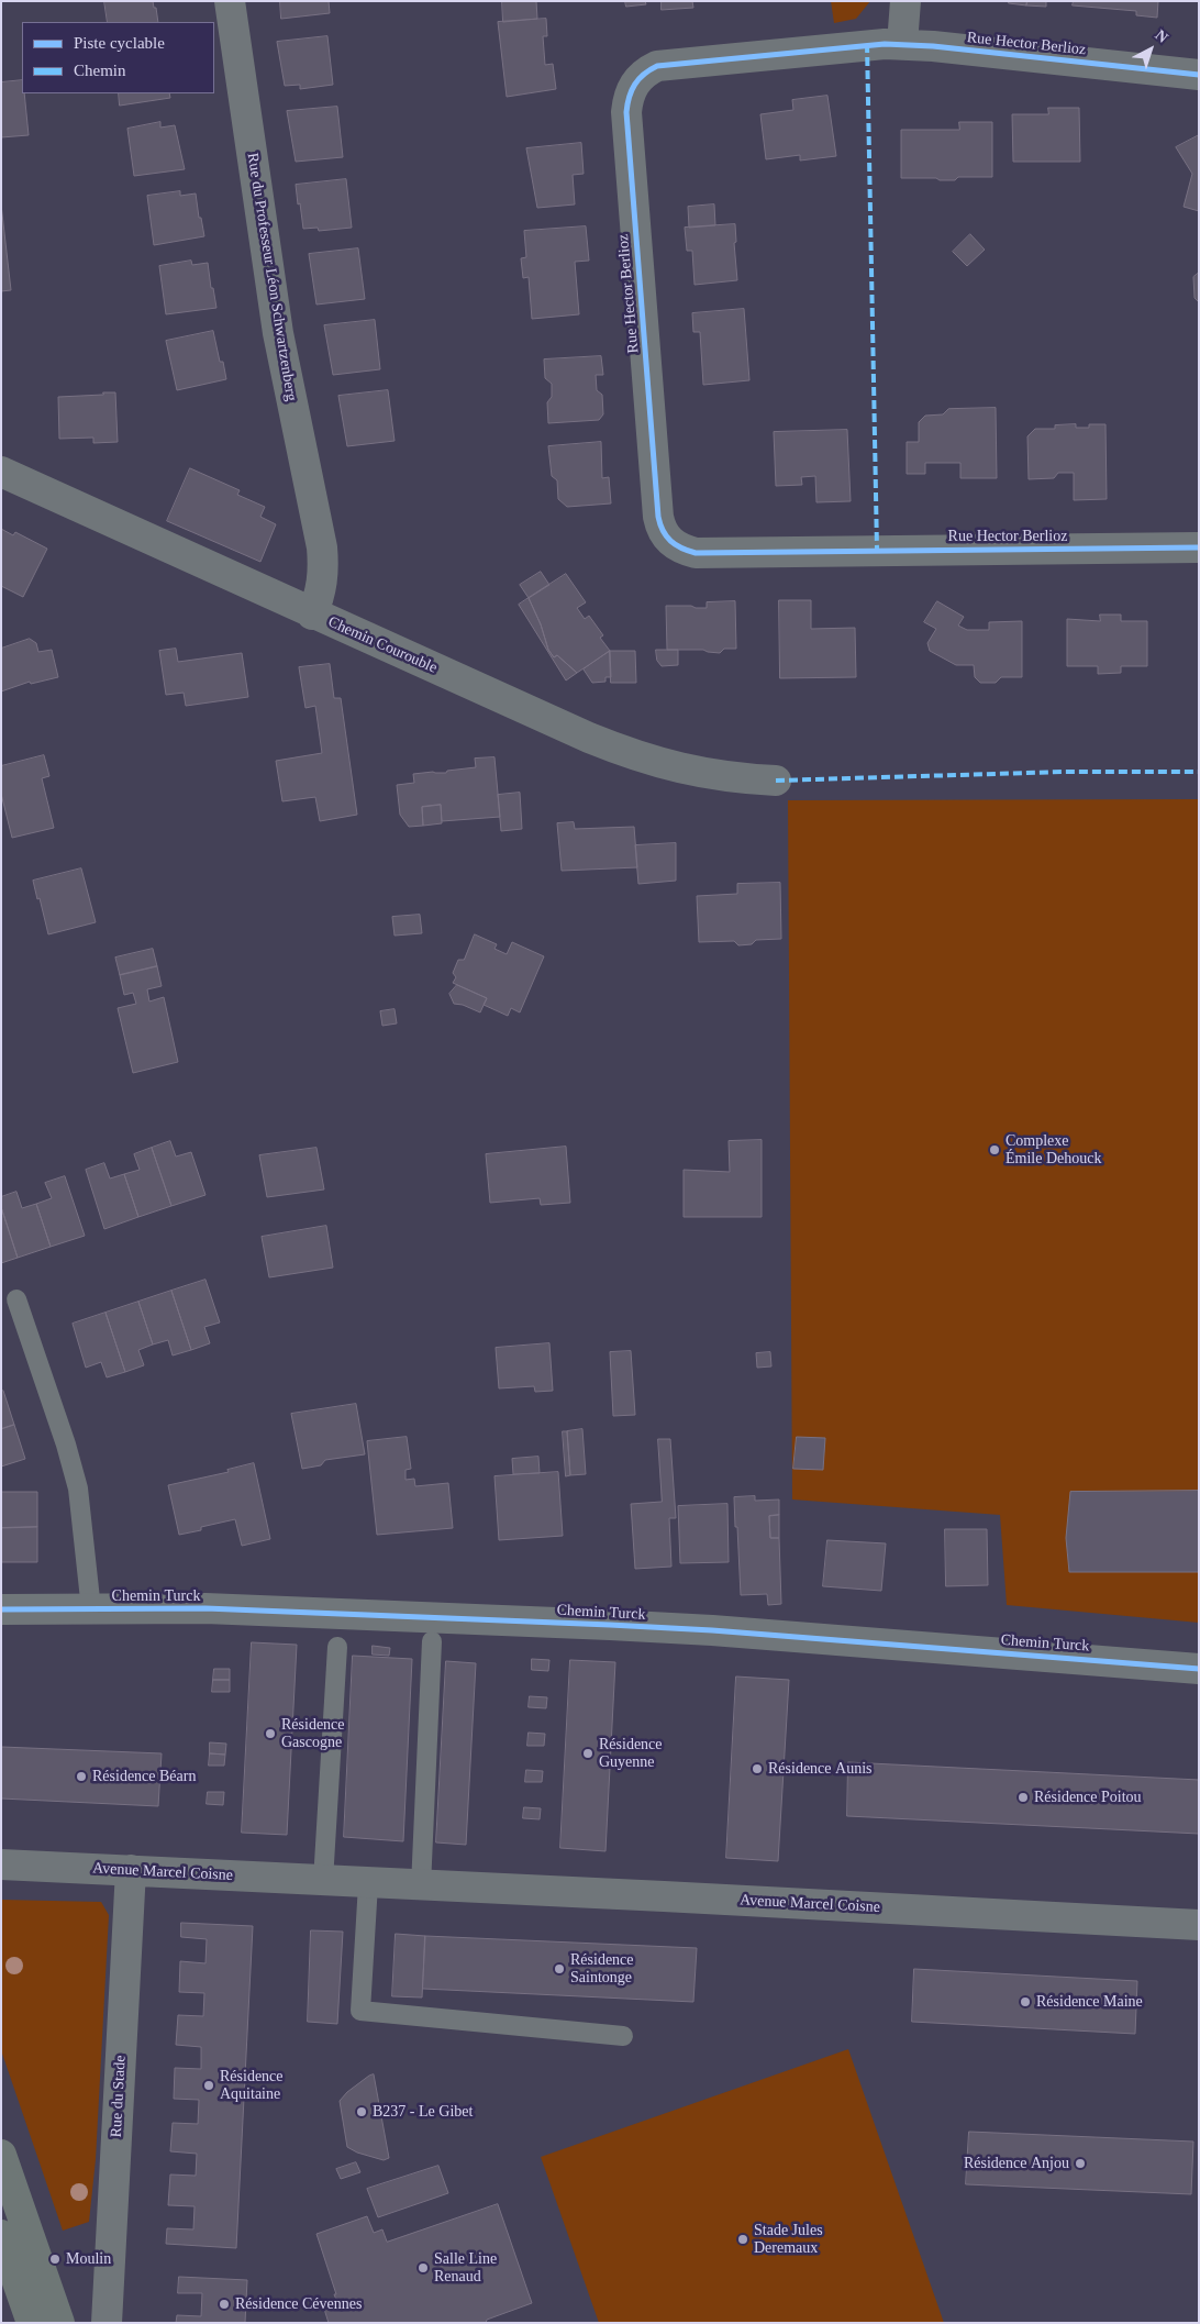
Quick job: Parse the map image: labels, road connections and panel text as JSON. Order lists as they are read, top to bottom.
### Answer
{
  "streets": {
    "street": [
      "Rue Hector Berlioz",
      "Rue du Professeur Léon Schwartzenberg",
      "Chemin Courouble",
      "Chemin Turck",
      "Avenue Marcel Coisne",
      "Rue du Stade"
    ]
  },
  "crossings": [
    ["Rue du Professeur Léon Schwartzenberg", "Chemin Courouble"],
    ["Avenue Marcel Coisne", "Rue du Stade"]
  ],
  "places": [
    "Complexe Émile Dehouck",
    "Résidence Gascogne",
    "Résidence Guyenne",
    "Résidence Aunis",
    "Résidence Béarn",
    "Résidence Poitou",
    "Résidence Saintonge",
    "Résidence Maine",
    "Résidence Aquitaine",
    "B237 - Le Gibet",
    "Résidence Anjou",
    "Stade Jules Deremaux",
    "Moulin",
    "Salle Line Renaud",
    "Résidence Cévennes"
  ],
  "legend": ["Piste cyclable", "Chemin"],
  "north": "top right"
}
